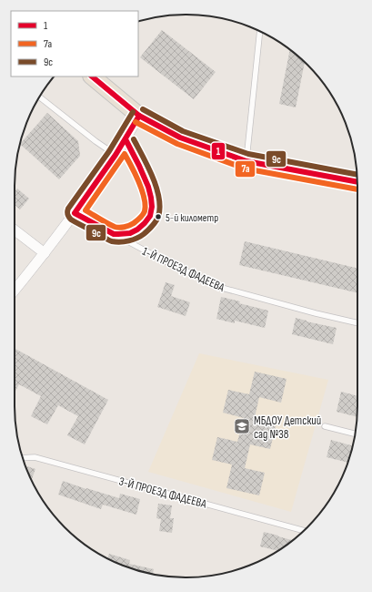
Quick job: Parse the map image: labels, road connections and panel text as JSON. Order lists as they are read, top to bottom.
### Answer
{
  "streets": {
    "lane": ["1-Й ПРОЕЗД ФАДЕЕВА", "3-Й ПРОЕЗД ФАДЕЕВА"]
  },
  "places": {
    "other": ["5-й километр"],
    "school or university": ["МБДОУ Детский сад №38"]
  },
  "lines": ["transit line 1", "transit line 9с", "transit line 7а"],
  "legend": ["1", "7а", "9с"]
}
